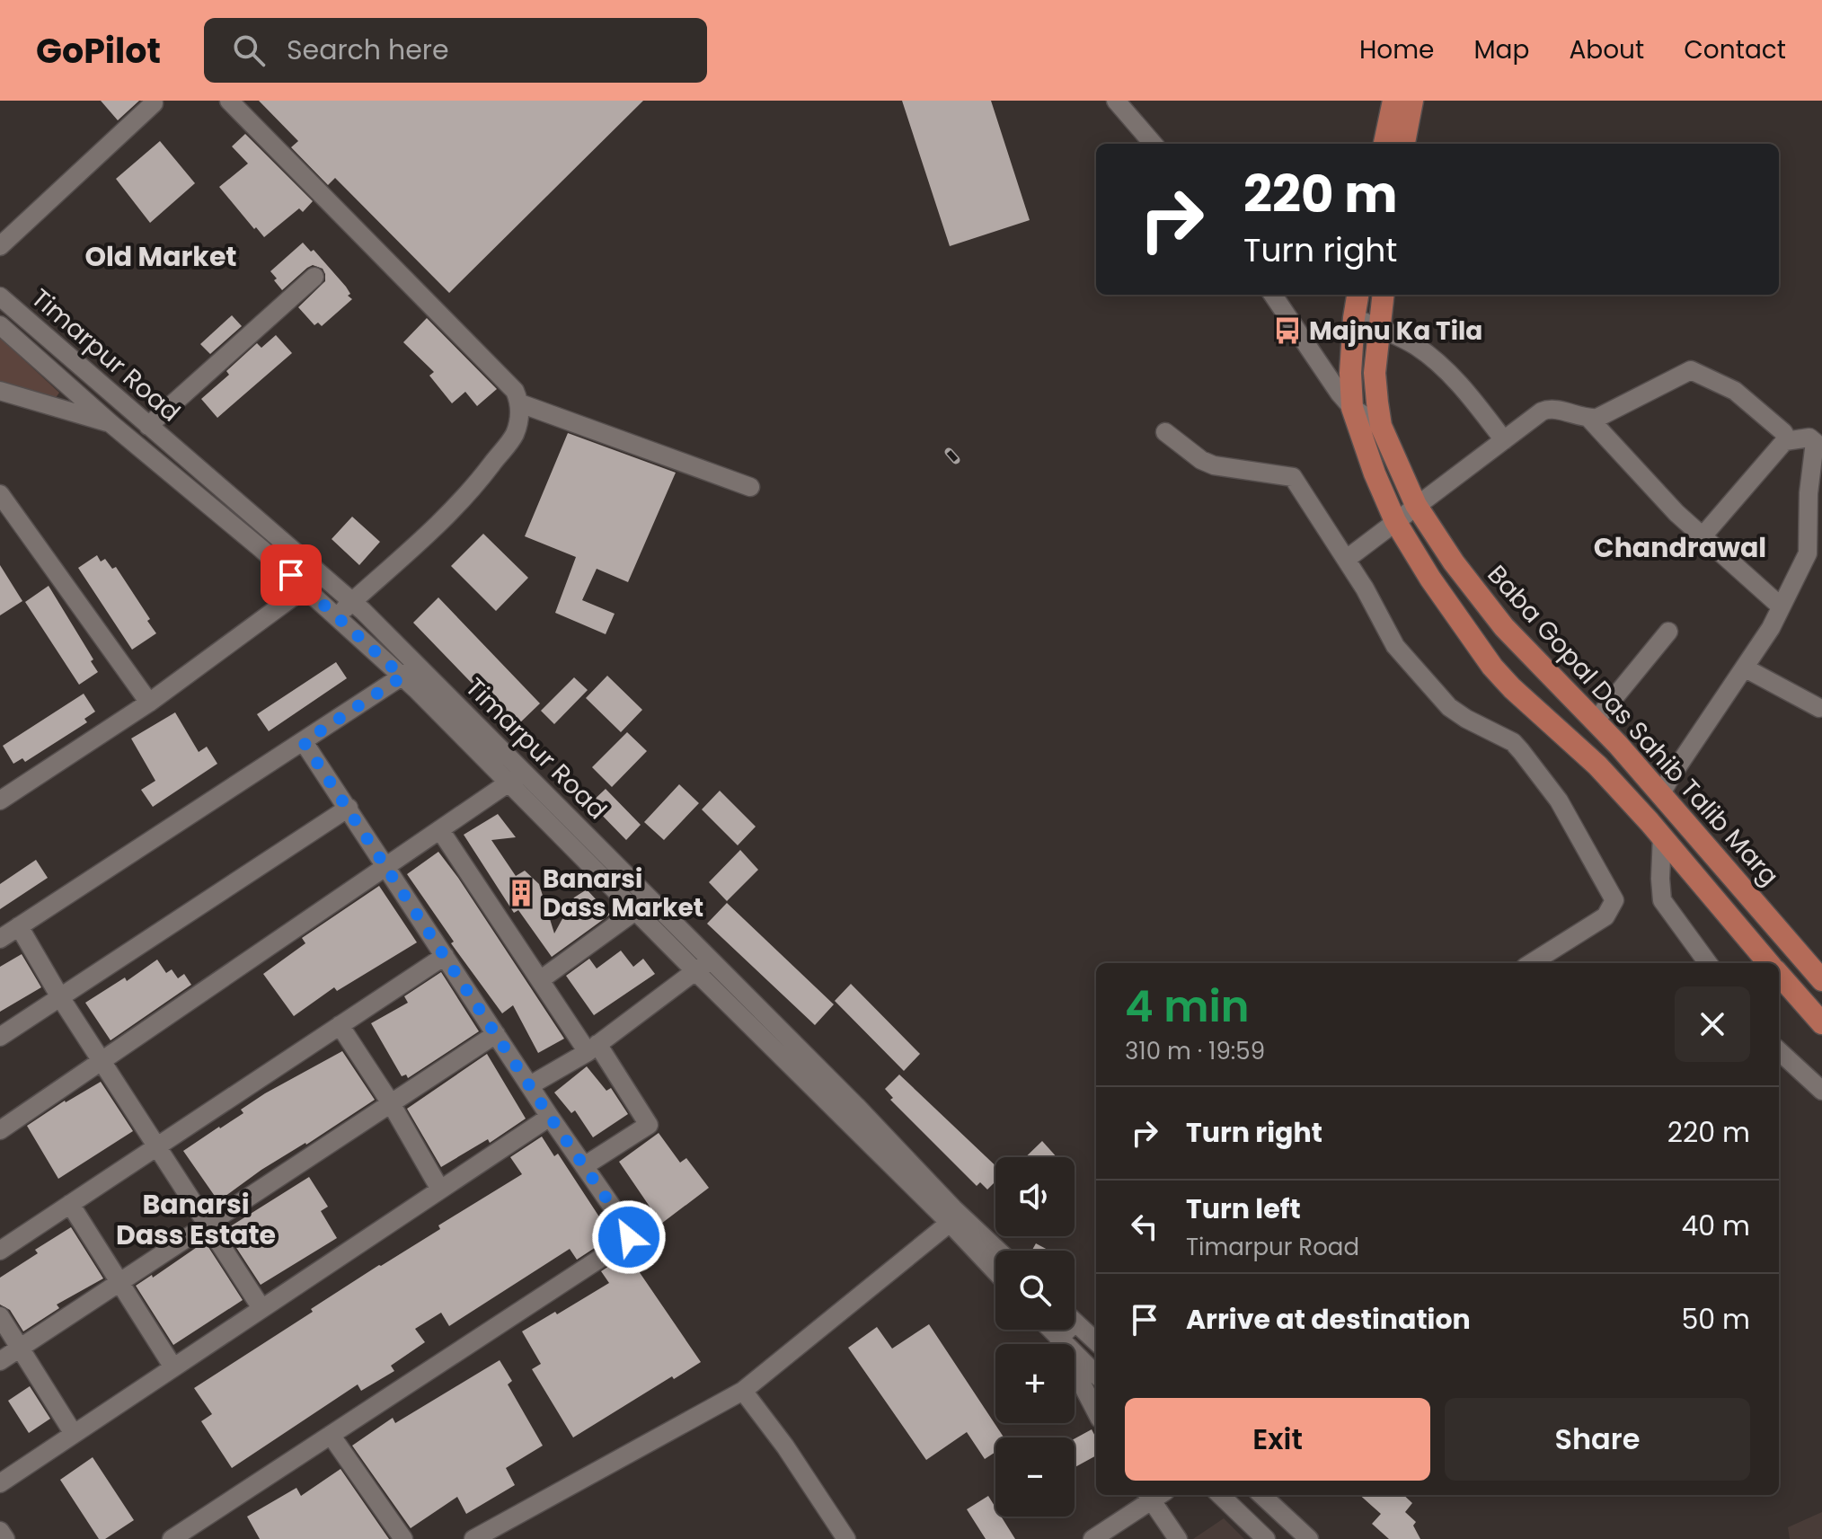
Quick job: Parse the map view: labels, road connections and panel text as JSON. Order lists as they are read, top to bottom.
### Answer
{
  "streets": {
    "main road": ["Baba Gopal Das Sahib Talib Marg"],
    "street": ["Timarpur Road"]
  },
  "districts": ["Old Market", "Chandrawal", "Banarsi Dass Estate"],
  "places": {
    "bus stop": ["Majnu Ka Tila"],
    "building": ["Banarsi Dass Market"]
  },
  "page": {
    "header": "GoPilot",
    "search": "Search here",
    "nav": [
      "Home",
      "Map",
      "About",
      "Contact"
    ],
    "turn": ["220 m", "Turn right"],
    "heading": ["4 min", "310 m · 19:59"],
    "list": [
      {
        "name": "Turn right",
        "value": "220 m"
      },
      {
        "name": "Turn left",
        "note": "Timarpur Road",
        "value": "40 m"
      },
      {
        "name": "Arrive at destination",
        "value": "50 m"
      }
    ],
    "map_buttons": ["+", "−"],
    "buttons": ["Exit", "Share"]
  }
}
